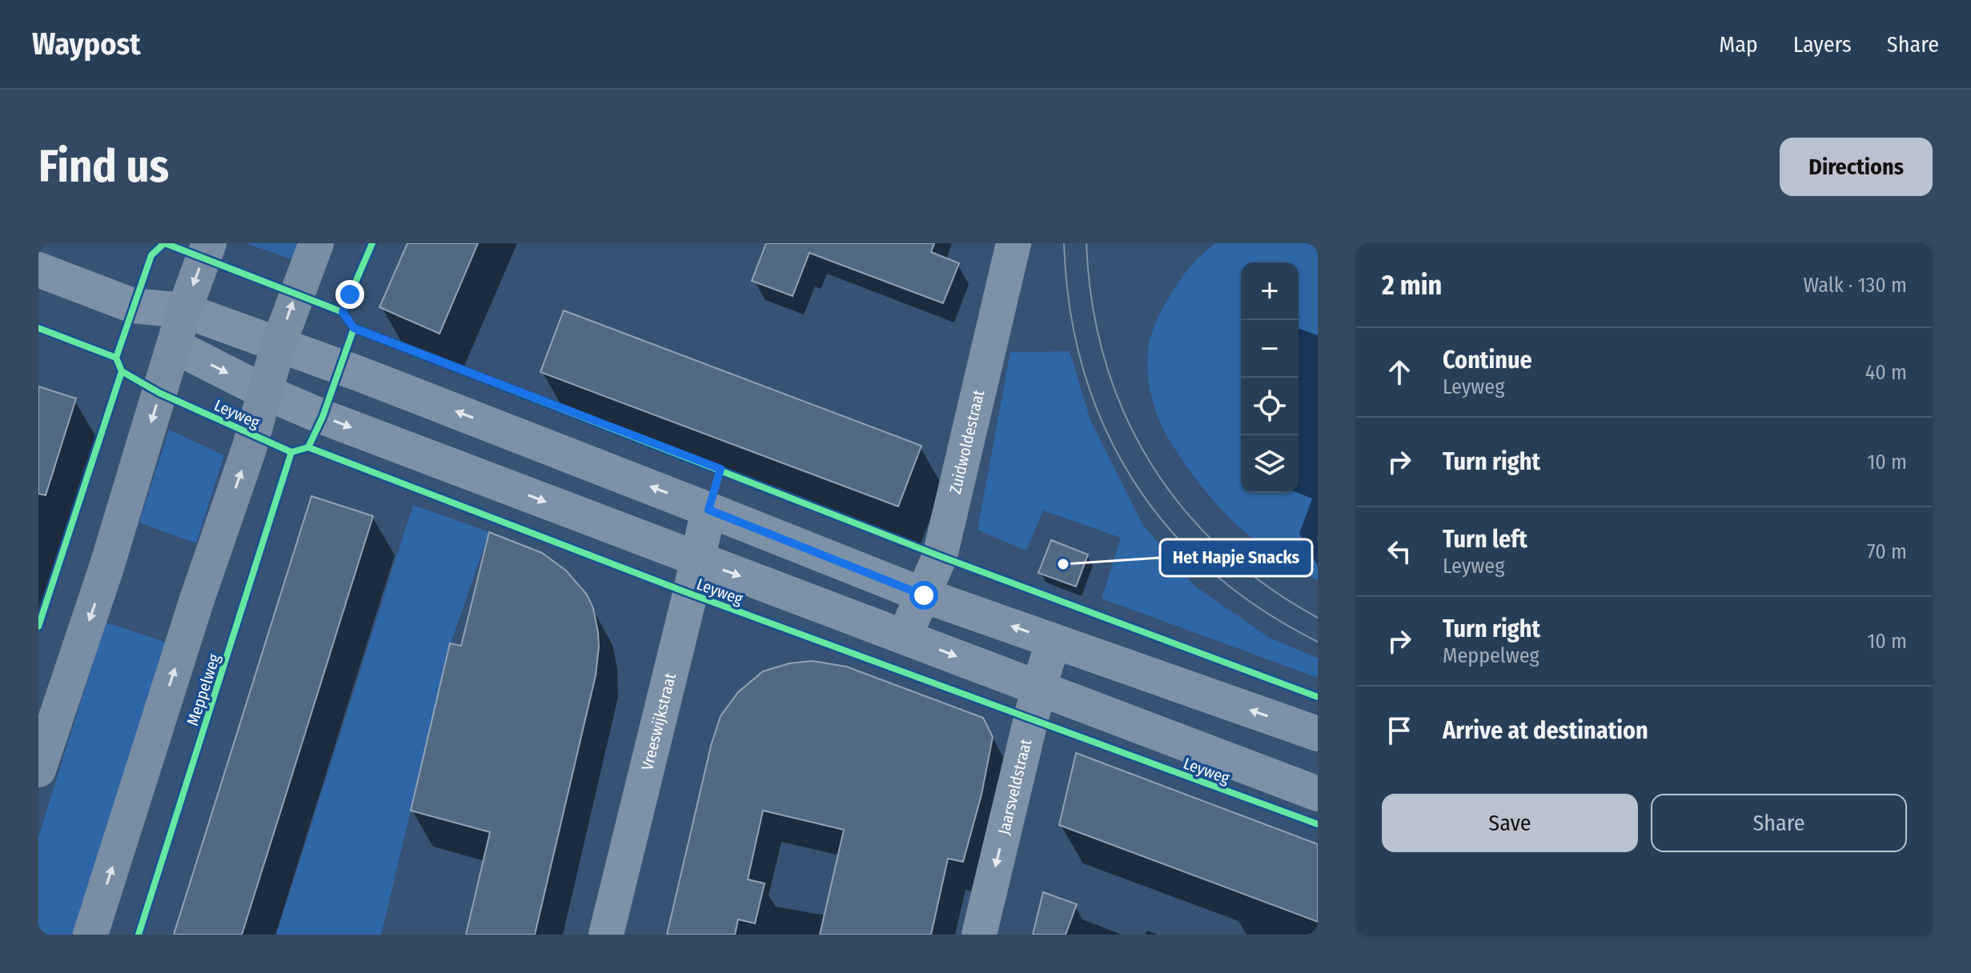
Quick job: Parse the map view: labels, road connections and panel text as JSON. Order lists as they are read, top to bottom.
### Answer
{
  "streets": {
    "main road": ["Meppelweg"],
    "street": [
      "Leyweg",
      "Zuidwoldestraat",
      "Vreeswijkstraat",
      "Jaarsveldstraat"
    ]
  },
  "crossings": [
    ["Leyweg", "Zuidwoldestraat"],
    ["Leyweg", "Meppelweg"],
    ["Leyweg", "Vreeswijkstraat"],
    ["Leyweg", "Jaarsveldstraat"]
  ],
  "one_way": ["Jaarsveldstraat"],
  "places": ["Het Hapje Snacks"],
  "page": {
    "header": "Waypost",
    "nav": ["Map", "Layers", "Share"],
    "buttons": [
      "Directions",
      ["Save", "Share"]
    ],
    "title": "Find us",
    "heading": ["2 min", "Walk · 130 m"],
    "map_buttons": ["+", "−"],
    "list": [
      ["Continue", "Leyweg", "40 m"],
      ["Turn right", "10 m"],
      ["Turn left", "Leyweg", "70 m"],
      ["Turn right", "Meppelweg", "10 m"],
      "Arrive at destination"
    ]
  }
}
